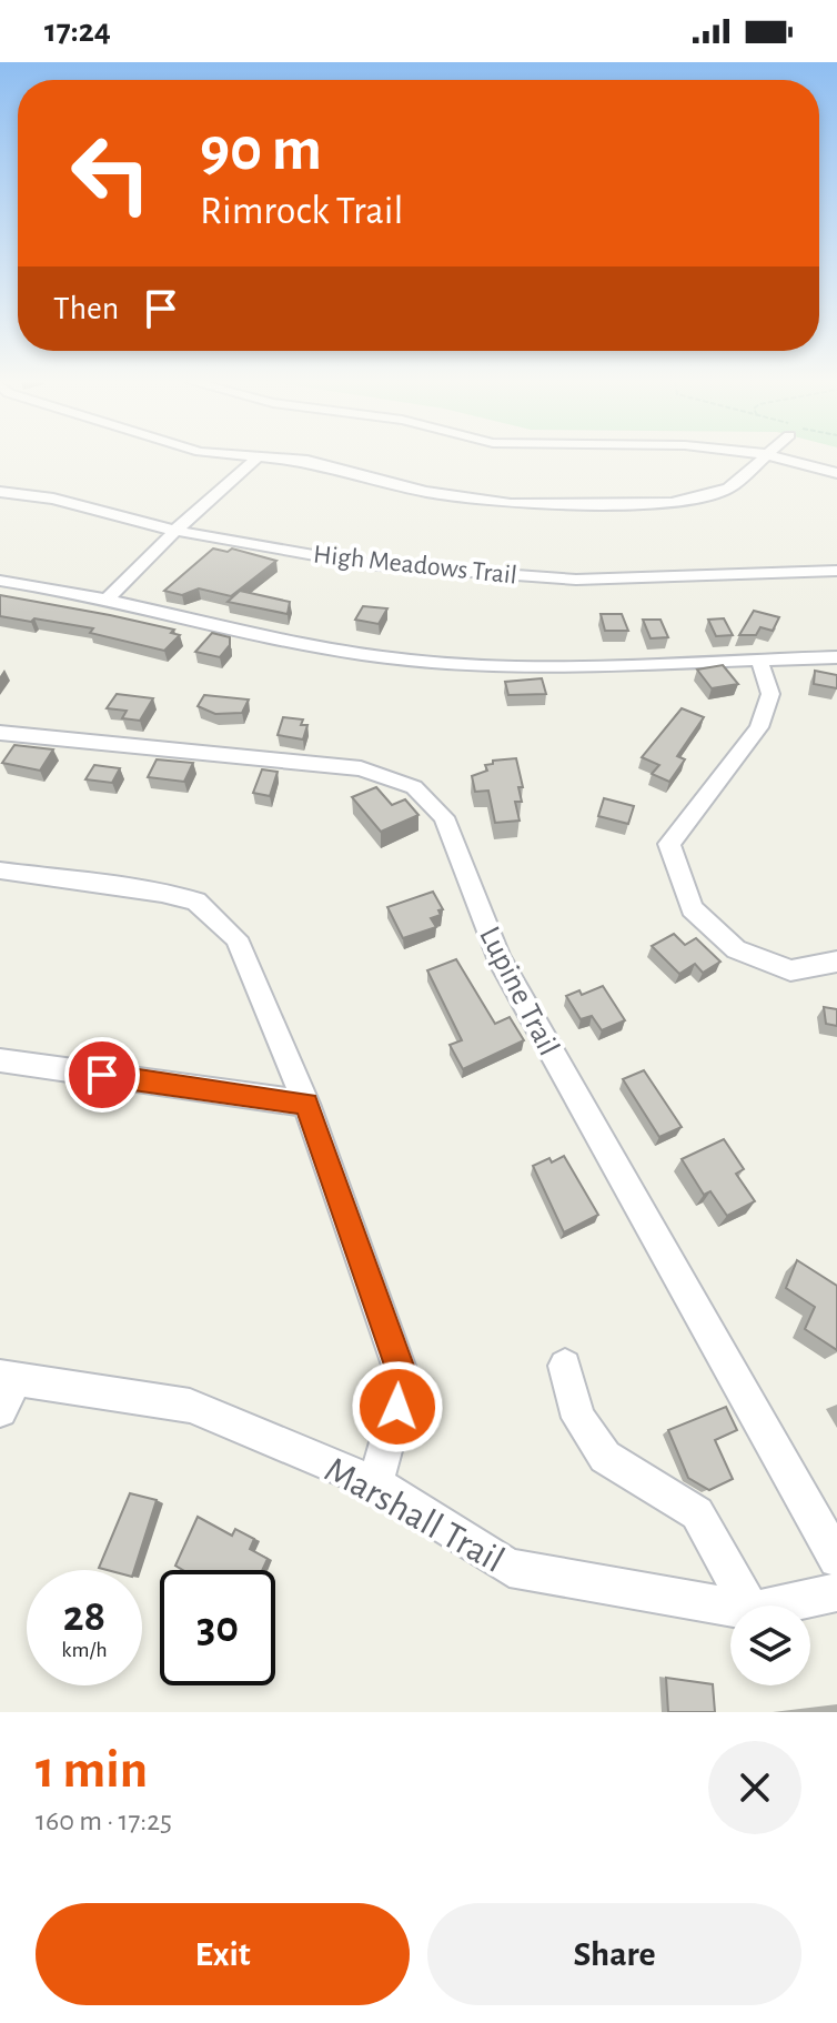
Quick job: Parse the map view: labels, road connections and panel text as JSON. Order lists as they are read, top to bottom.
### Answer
{
  "streets": {
    "street": ["High Meadows Trail", "Lupine Trail", "Marshall Trail"]
  },
  "page": {
    "status": "17:24",
    "turn": ["90 m", "Rimrock Trail"],
    "then": "Then",
    "speed": "28 km/h",
    "limit": "30",
    "heading": ["1 min", "160 m · 17:25"],
    "buttons": ["Exit", "Share"]
  }
}
